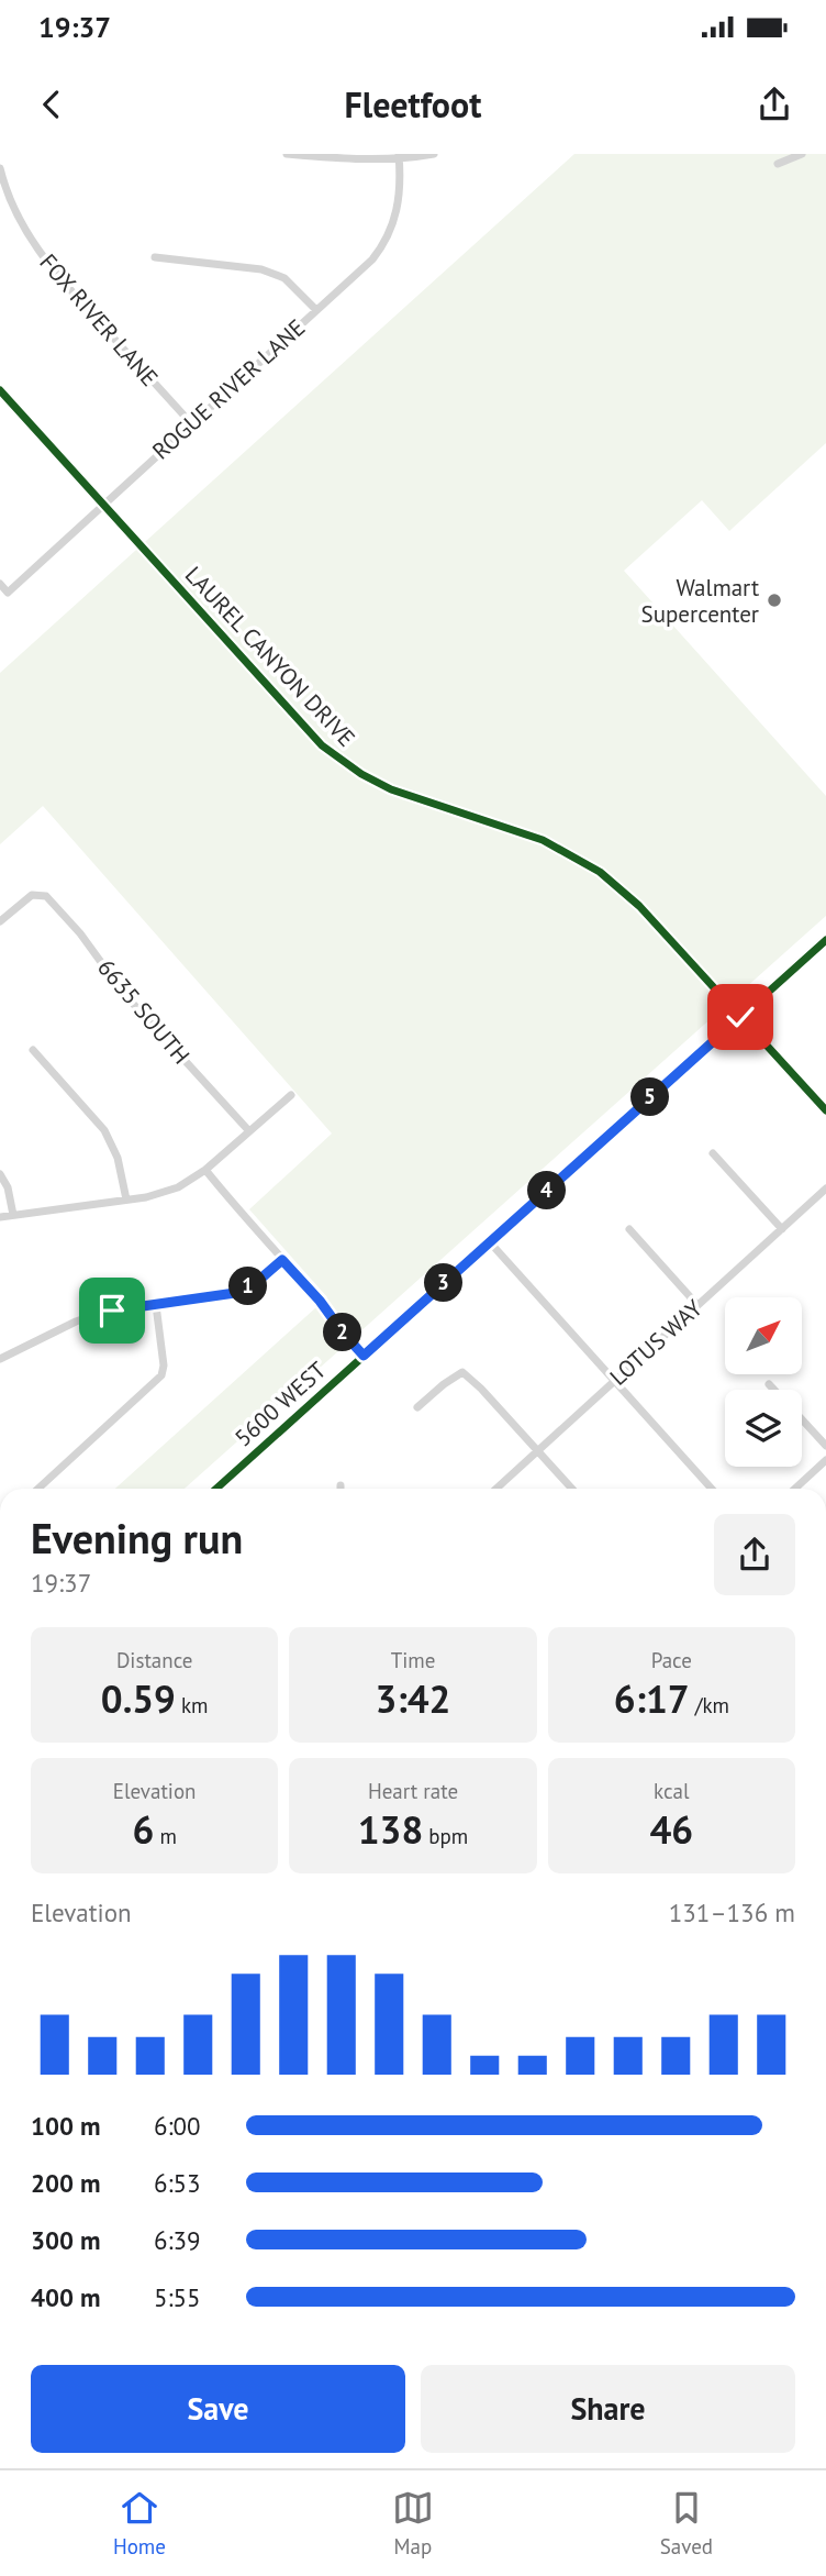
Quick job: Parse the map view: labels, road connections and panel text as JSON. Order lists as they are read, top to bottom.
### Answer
{
  "streets": {
    "main road": ["5600 WEST"],
    "street": [
      "FOX RIVER LANE",
      "ROGUE RIVER LANE",
      "LAUREL CANYON DRIVE",
      "6635 SOUTH",
      "LOTUS WAY"
    ]
  },
  "crossings": [
    ["FOX RIVER LANE", "ROGUE RIVER LANE"],
    ["ROGUE RIVER LANE", "LAUREL CANYON DRIVE"],
    ["LAUREL CANYON DRIVE", "5600 WEST"]
  ],
  "places": ["Walmart Supercenter"],
  "north": "top right",
  "page": {
    "status": "19:37",
    "header": "Fleetfoot",
    "pins": [
      "5",
      "4",
      "3",
      "1",
      "2"
    ],
    "heading": ["Evening run", "19:37"],
    "stats": [
      ["Distance", "0.59 km"],
      ["Time", "3:42"],
      ["Pace", "6:17 /km"],
      ["Elevation", "6 m"],
      ["Heart rate", "138 bpm"],
      ["kcal", "46"]
    ],
    "chart": ["Elevation", "131–136 m"],
    "list": [
      {
        "name": "100 m",
        "note": "6:00"
      },
      {
        "name": "200 m",
        "note": "6:53"
      },
      {
        "name": "300 m",
        "note": "6:39"
      },
      {
        "name": "400 m",
        "note": "5:55"
      }
    ],
    "buttons": ["Save", "Share"],
    "tabs": ["Home", "Map", "Saved"]
  }
}
